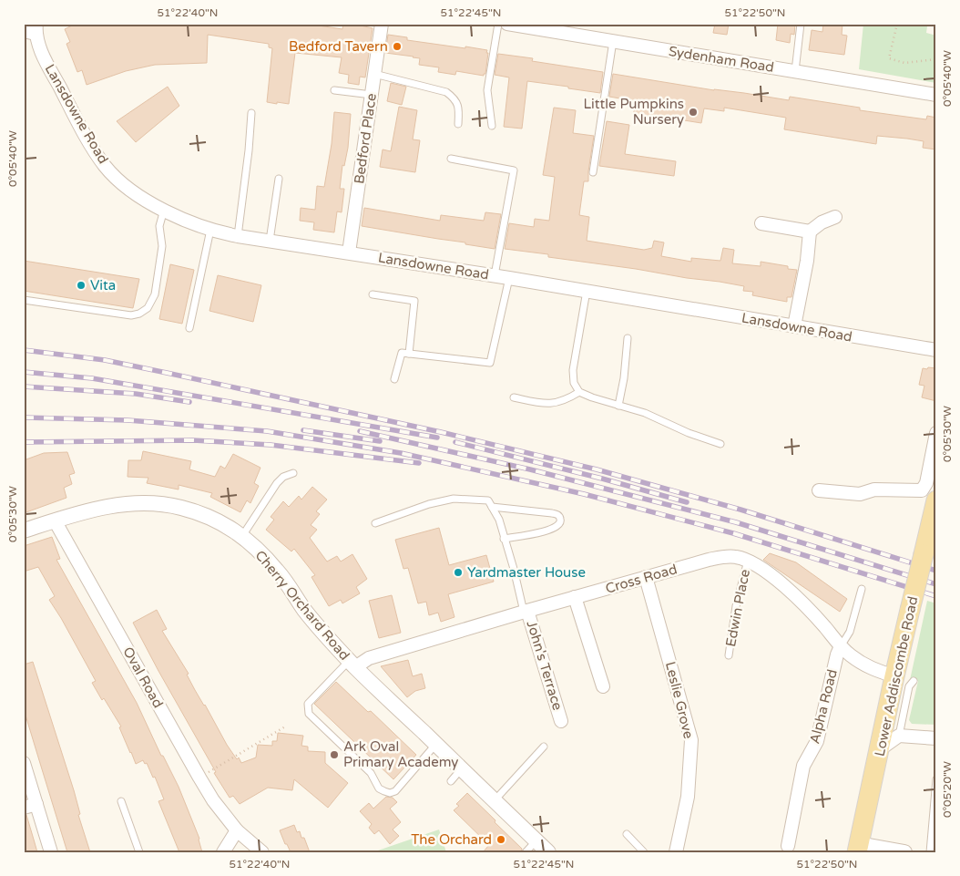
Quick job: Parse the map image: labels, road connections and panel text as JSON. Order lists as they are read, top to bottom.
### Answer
{
  "streets": {
    "main road": ["Lower Addiscombe Road"],
    "street": [
      "Sydenham Road",
      "Lansdowne Road",
      "Bedford Place",
      "Cross Road",
      "Cherry Orchard Road",
      "John's Terrace",
      "Oval Road",
      "Leslie Grove",
      "Alpha Road"
    ],
    "lane": ["Edwin Place"]
  },
  "crossings": [
    ["Lansdowne Road", "Bedford Place"],
    ["Cross Road", "Cherry Orchard Road"],
    ["Cross Road", "Edwin Place"],
    ["Cross Road", "John's Terrace"],
    ["Cross Road", "Lower Addiscombe Road"],
    ["Cross Road", "Leslie Grove"],
    ["Cross Road", "Alpha Road"],
    ["Cherry Orchard Road", "Oval Road"]
  ],
  "places": [
    "Bedford Tavern",
    "Little Pumpkins Nursery",
    "Vita",
    "Yardmaster House",
    "Ark Oval Primary Academy",
    "The Orchard"
  ],
  "coordinates": [
    "51°22'40\"N",
    "51°22'45\"N",
    "51°22'50\"N",
    "0°05'40\"W",
    "0°05'30\"W",
    "0°05'20\"W"
  ]
}
